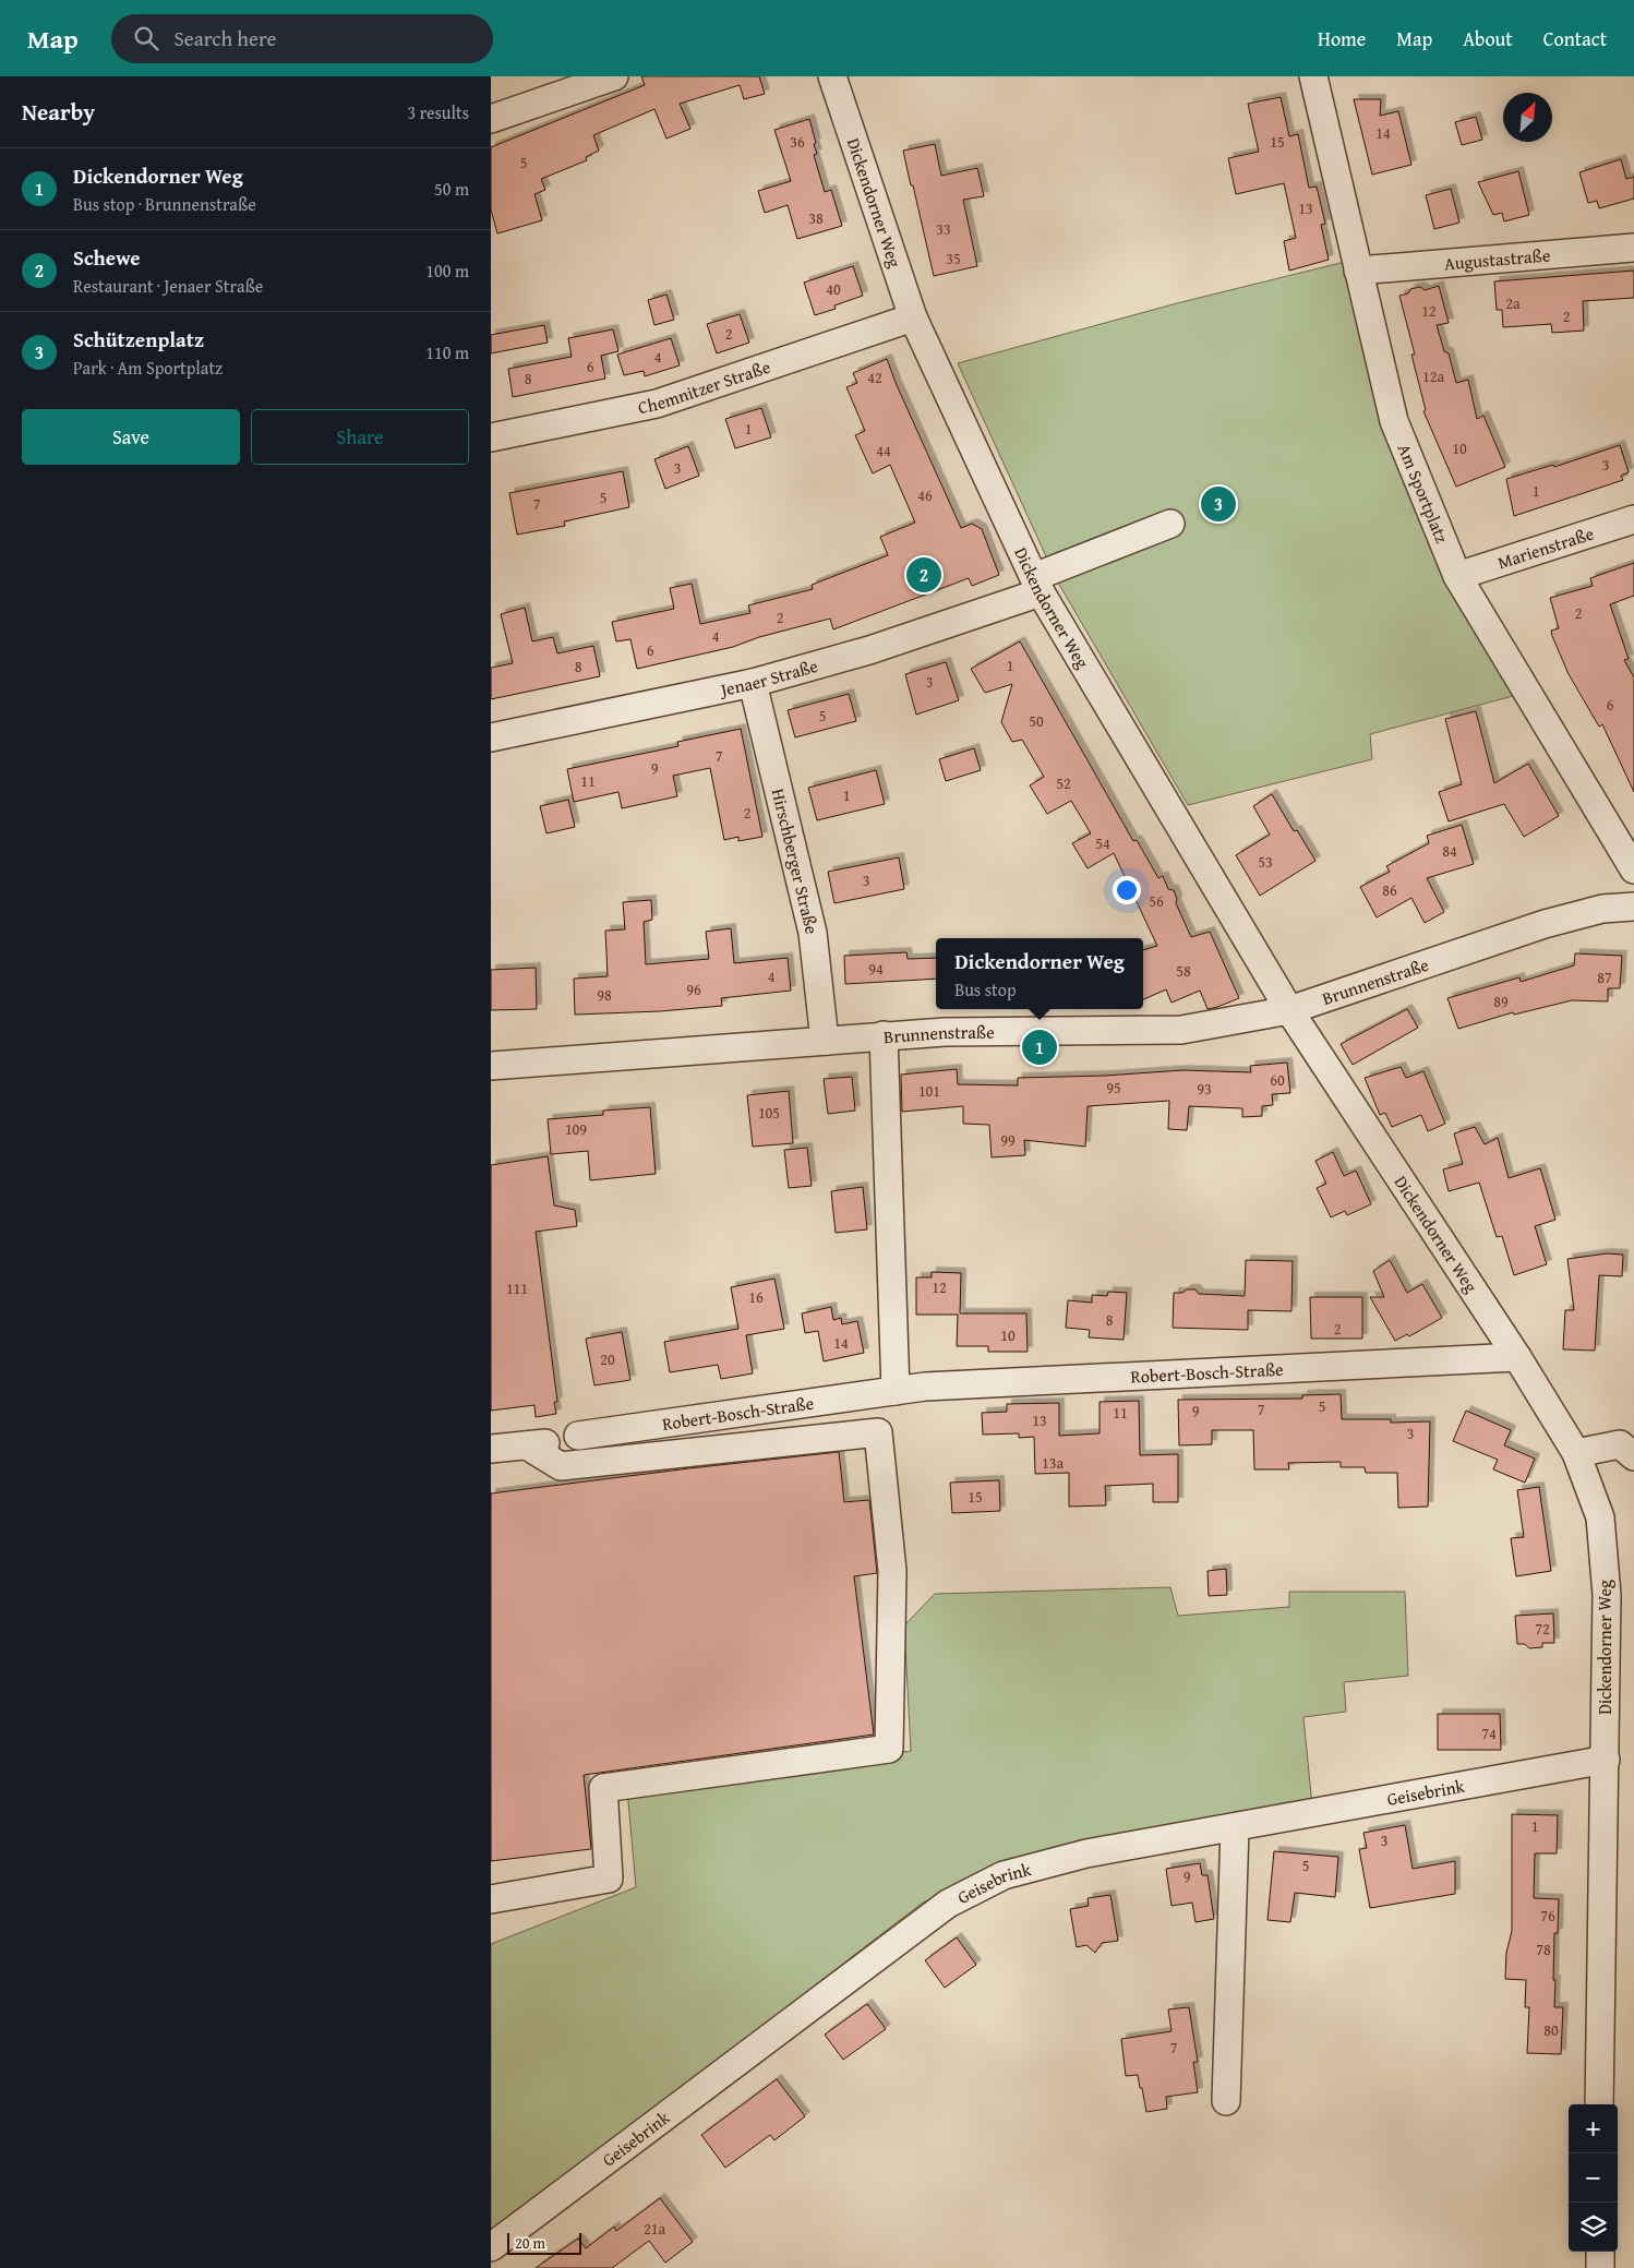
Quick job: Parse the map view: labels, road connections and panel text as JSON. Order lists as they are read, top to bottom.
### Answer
{
  "streets": {
    "street": [
      "Dickendorner Weg",
      "Augustastraße",
      "Chemnitzer Straße",
      "Am Sportplatz",
      "Marienstraße",
      "Jenaer Straße",
      "Hirschberger Straße",
      "Brunnenstraße",
      "Robert-Bosch-Straße",
      "Geisebrink"
    ]
  },
  "crossings": [
    ["Dickendorner Weg", "Chemnitzer Straße"],
    ["Dickendorner Weg", "Jenaer Straße"],
    ["Dickendorner Weg", "Brunnenstraße"],
    ["Dickendorner Weg", "Robert-Bosch-Straße"],
    ["Dickendorner Weg", "Geisebrink"],
    ["Augustastraße", "Am Sportplatz"],
    ["Am Sportplatz", "Marienstraße"],
    ["Jenaer Straße", "Hirschberger Straße"],
    ["Hirschberger Straße", "Brunnenstraße"]
  ],
  "house_numbers": [
    "14",
    "36",
    "15",
    "5",
    "13",
    "38",
    "33",
    "35",
    "40",
    "2a",
    "12",
    "2",
    "2",
    "4",
    "6",
    "12a",
    "42",
    "8",
    "1",
    "10",
    "44",
    "3",
    "3",
    "1",
    "46",
    "5",
    "7",
    "2",
    "2",
    "4",
    "6",
    "1",
    "8",
    "3",
    "6",
    "5",
    "50",
    "7",
    "9",
    "11",
    "52",
    "1",
    "2",
    "54",
    "84",
    "53",
    "3",
    "86",
    "56",
    "94",
    "58",
    "4",
    "87",
    "96",
    "98",
    "89",
    "60",
    "95",
    "93",
    "101",
    "105",
    "109",
    "99",
    "12",
    "111",
    "16",
    "8",
    "2",
    "10",
    "14",
    "20",
    "5",
    "7",
    "9",
    "11",
    "13",
    "3",
    "13a",
    "15",
    "72",
    "74",
    "1",
    "3",
    "5",
    "9",
    "76",
    "78",
    "80",
    "7",
    "21a"
  ],
  "scale_bar": "20 m",
  "north": "top right",
  "page": {
    "header": "Map",
    "search": "Search here",
    "nav": [
      "Home",
      "Map",
      "About",
      "Contact"
    ],
    "heading": ["Nearby", "3 results"],
    "list": [
      {
        "mark": "1",
        "name": "Dickendorner Weg",
        "note": "Bus stop · Brunnenstraße",
        "value": "50 m"
      },
      {
        "mark": "2",
        "name": "Schewe",
        "note": "Restaurant · Jenaer Straße",
        "value": "100 m"
      },
      {
        "mark": "3",
        "name": "Schützenplatz",
        "note": "Park · Am Sportplatz",
        "value": "110 m"
      }
    ],
    "buttons": ["Save", "Share"],
    "pins": ["3", "2", "1"],
    "popup": ["Dickendorner Weg", "Bus stop"],
    "map_buttons": ["+", "−"],
    "scale": "20 m"
  }
}
